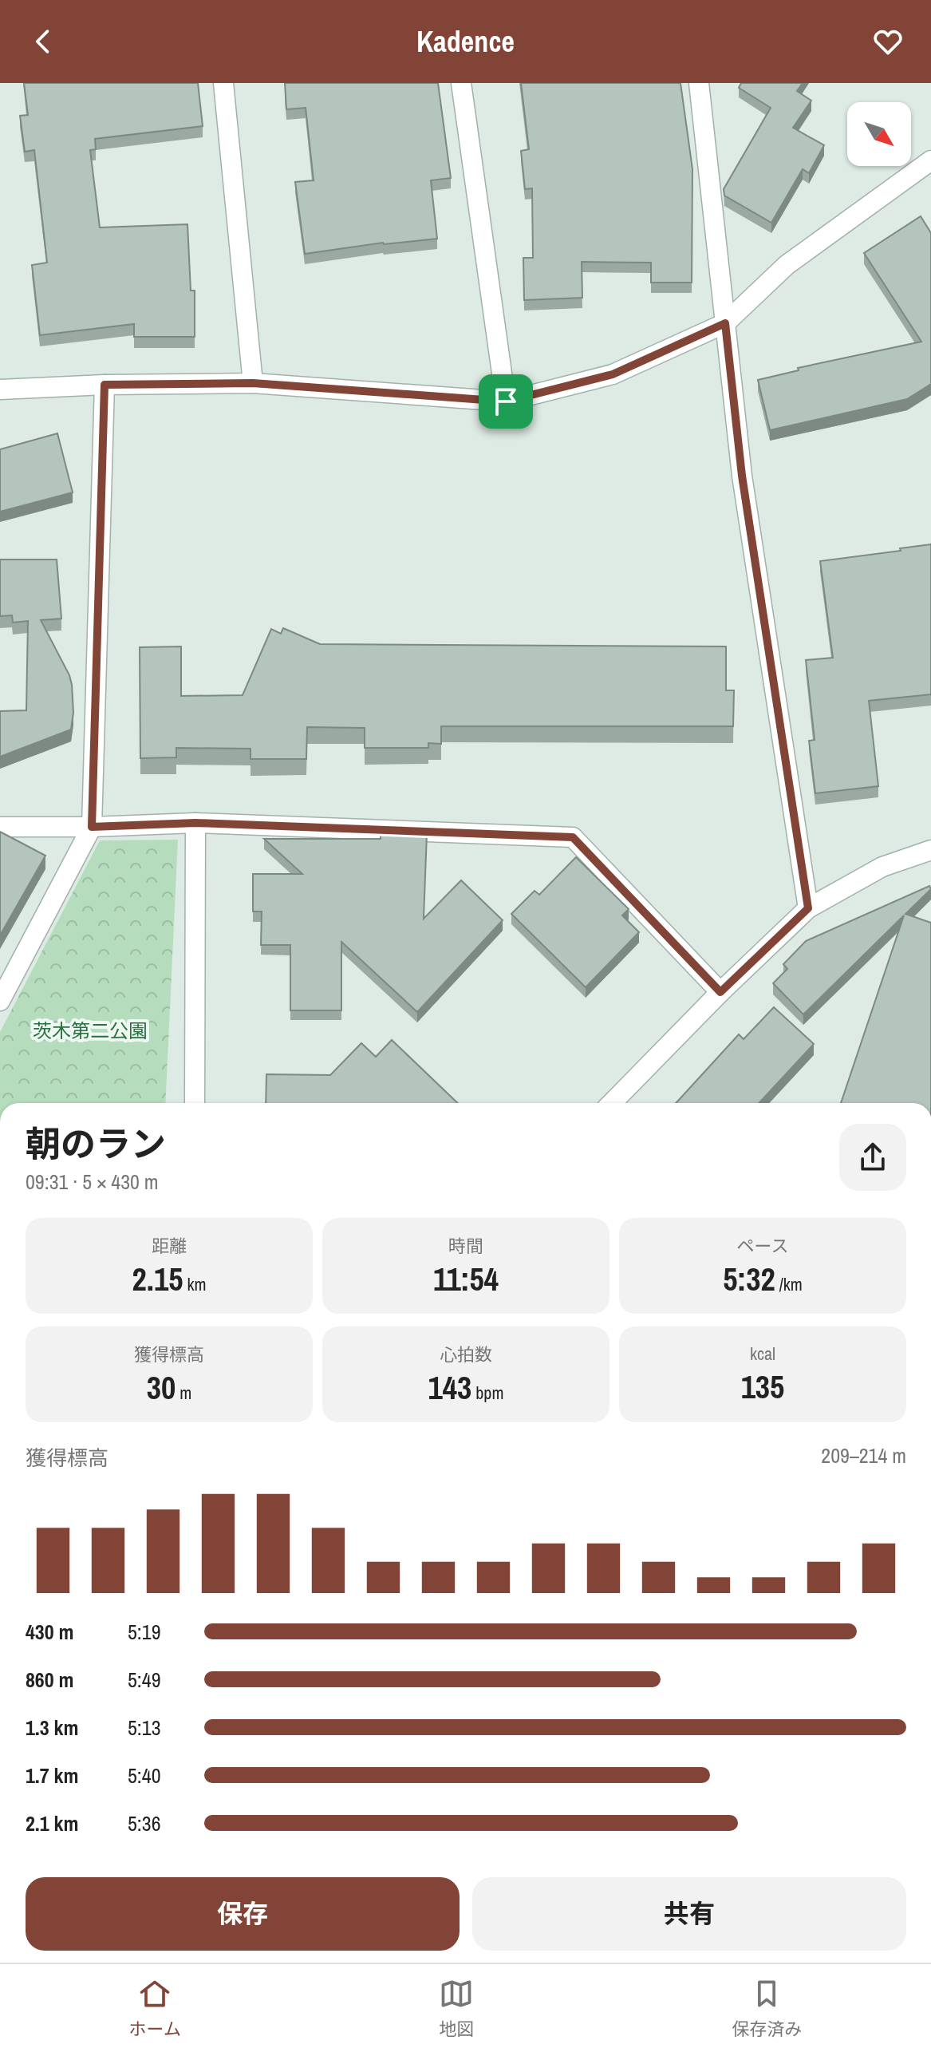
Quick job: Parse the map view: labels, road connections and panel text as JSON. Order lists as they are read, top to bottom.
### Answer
{
  "parks": ["茨木第二公園"],
  "north": "bottom right",
  "page": {
    "header": "Kadence",
    "heading": ["朝のラン", "09:31 · 5 × 430 m"],
    "stats": [
      ["距離", "2.15 km"],
      ["時間", "11:54"],
      ["ペース", "5:32 /km"],
      ["獲得標高", "30 m"],
      ["心拍数", "143 bpm"],
      ["kcal", "135"]
    ],
    "chart": ["獲得標高", "209–214 m"],
    "list": [
      {
        "name": "430 m",
        "note": "5:19"
      },
      {
        "name": "860 m",
        "note": "5:49"
      },
      {
        "name": "1.3 km",
        "note": "5:13"
      },
      {
        "name": "1.7 km",
        "note": "5:40"
      },
      {
        "name": "2.1 km",
        "note": "5:36"
      }
    ],
    "buttons": ["保存", "共有"],
    "tabs": ["ホーム", "地図", "保存済み"]
  }
}
